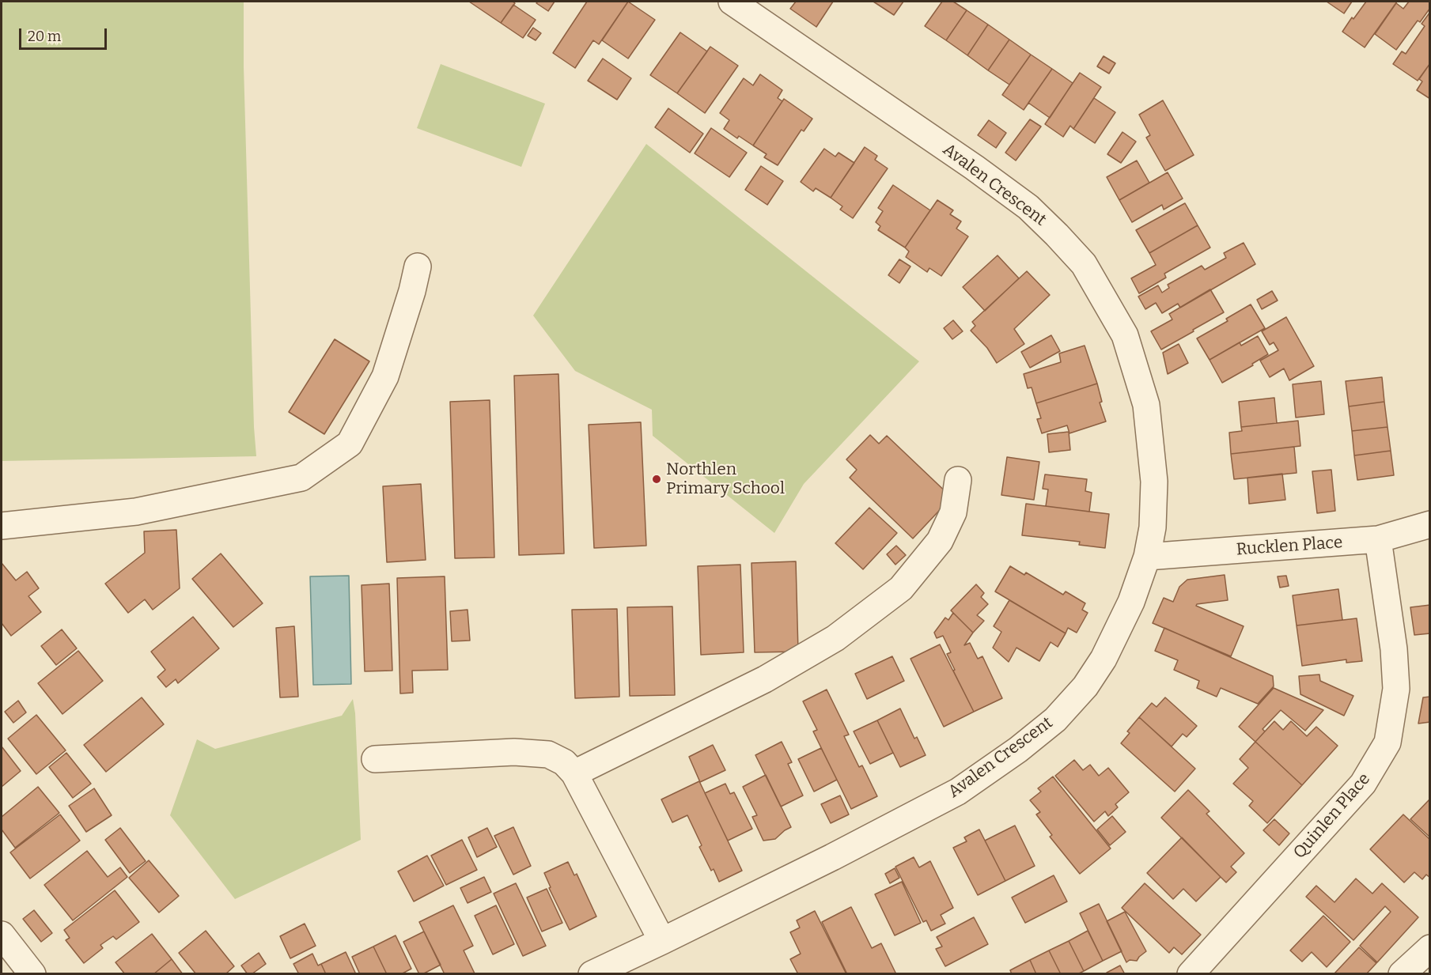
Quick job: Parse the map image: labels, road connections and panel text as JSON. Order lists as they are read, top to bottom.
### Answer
{
  "streets": {
    "street": ["Avalen Crescent", "Rucklen Place", "Quinlen Place"]
  },
  "crossings": [
    ["Avalen Crescent", "Rucklen Place"],
    ["Rucklen Place", "Quinlen Place"]
  ],
  "places": ["Northlen Primary School"],
  "scale_bar": "20 m"
}
